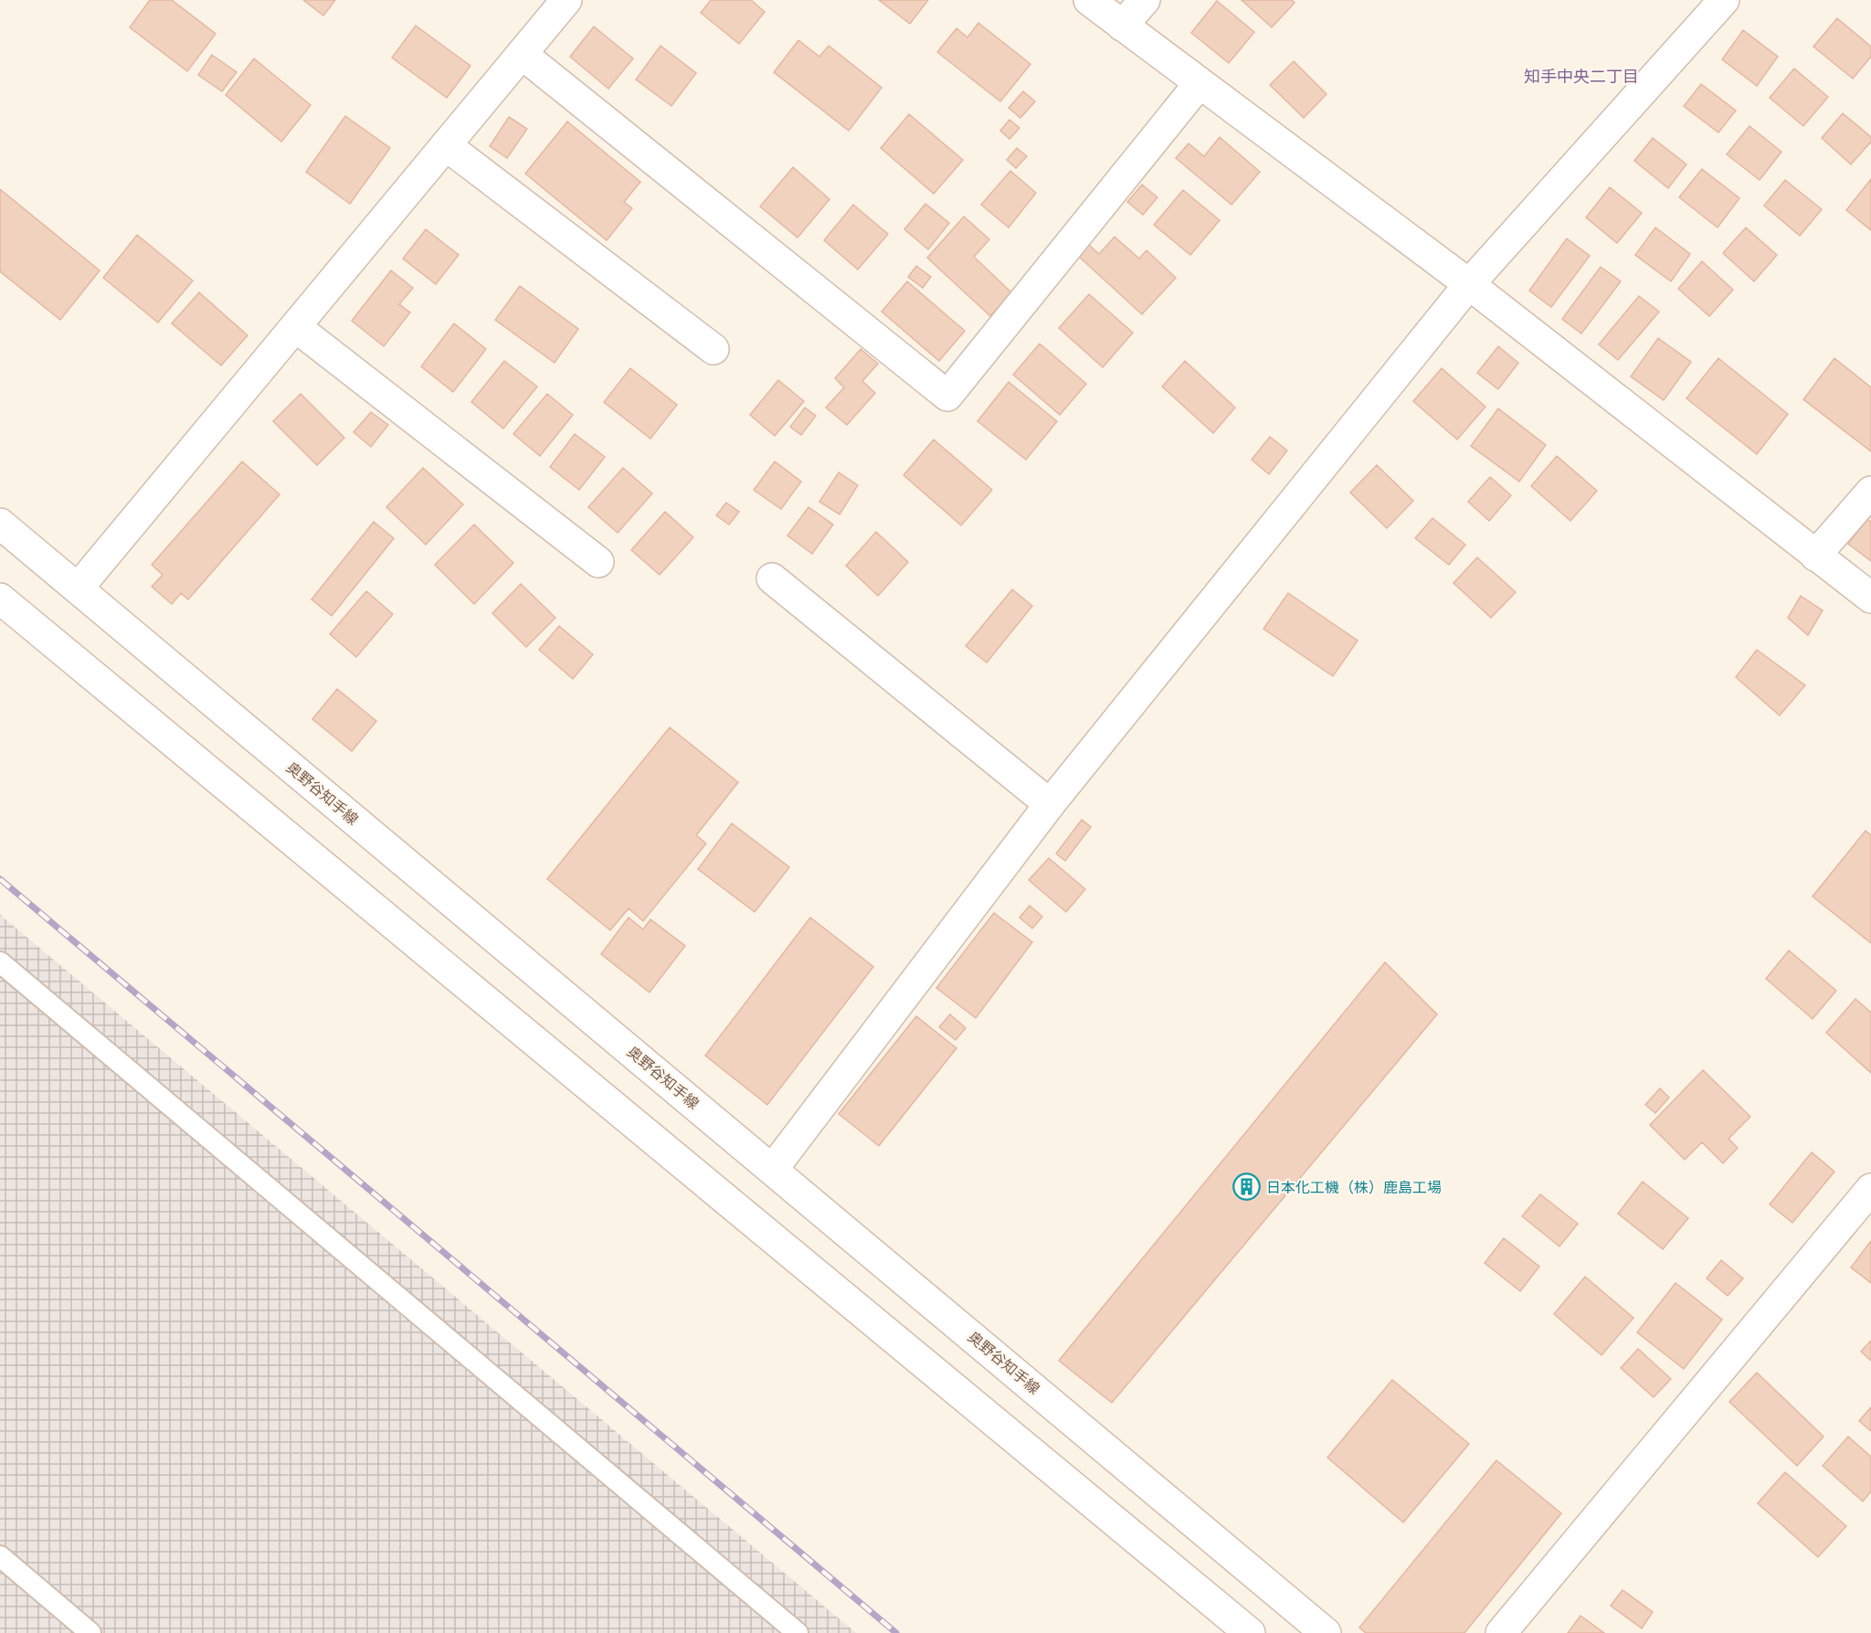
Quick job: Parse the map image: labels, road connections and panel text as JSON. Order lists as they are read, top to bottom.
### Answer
{
  "streets": {
    "street": ["奥野谷知手線"]
  },
  "districts": ["知手中央二丁目"],
  "places": {
    "building": ["日本化工機（株）鹿島工場"]
  }
}
